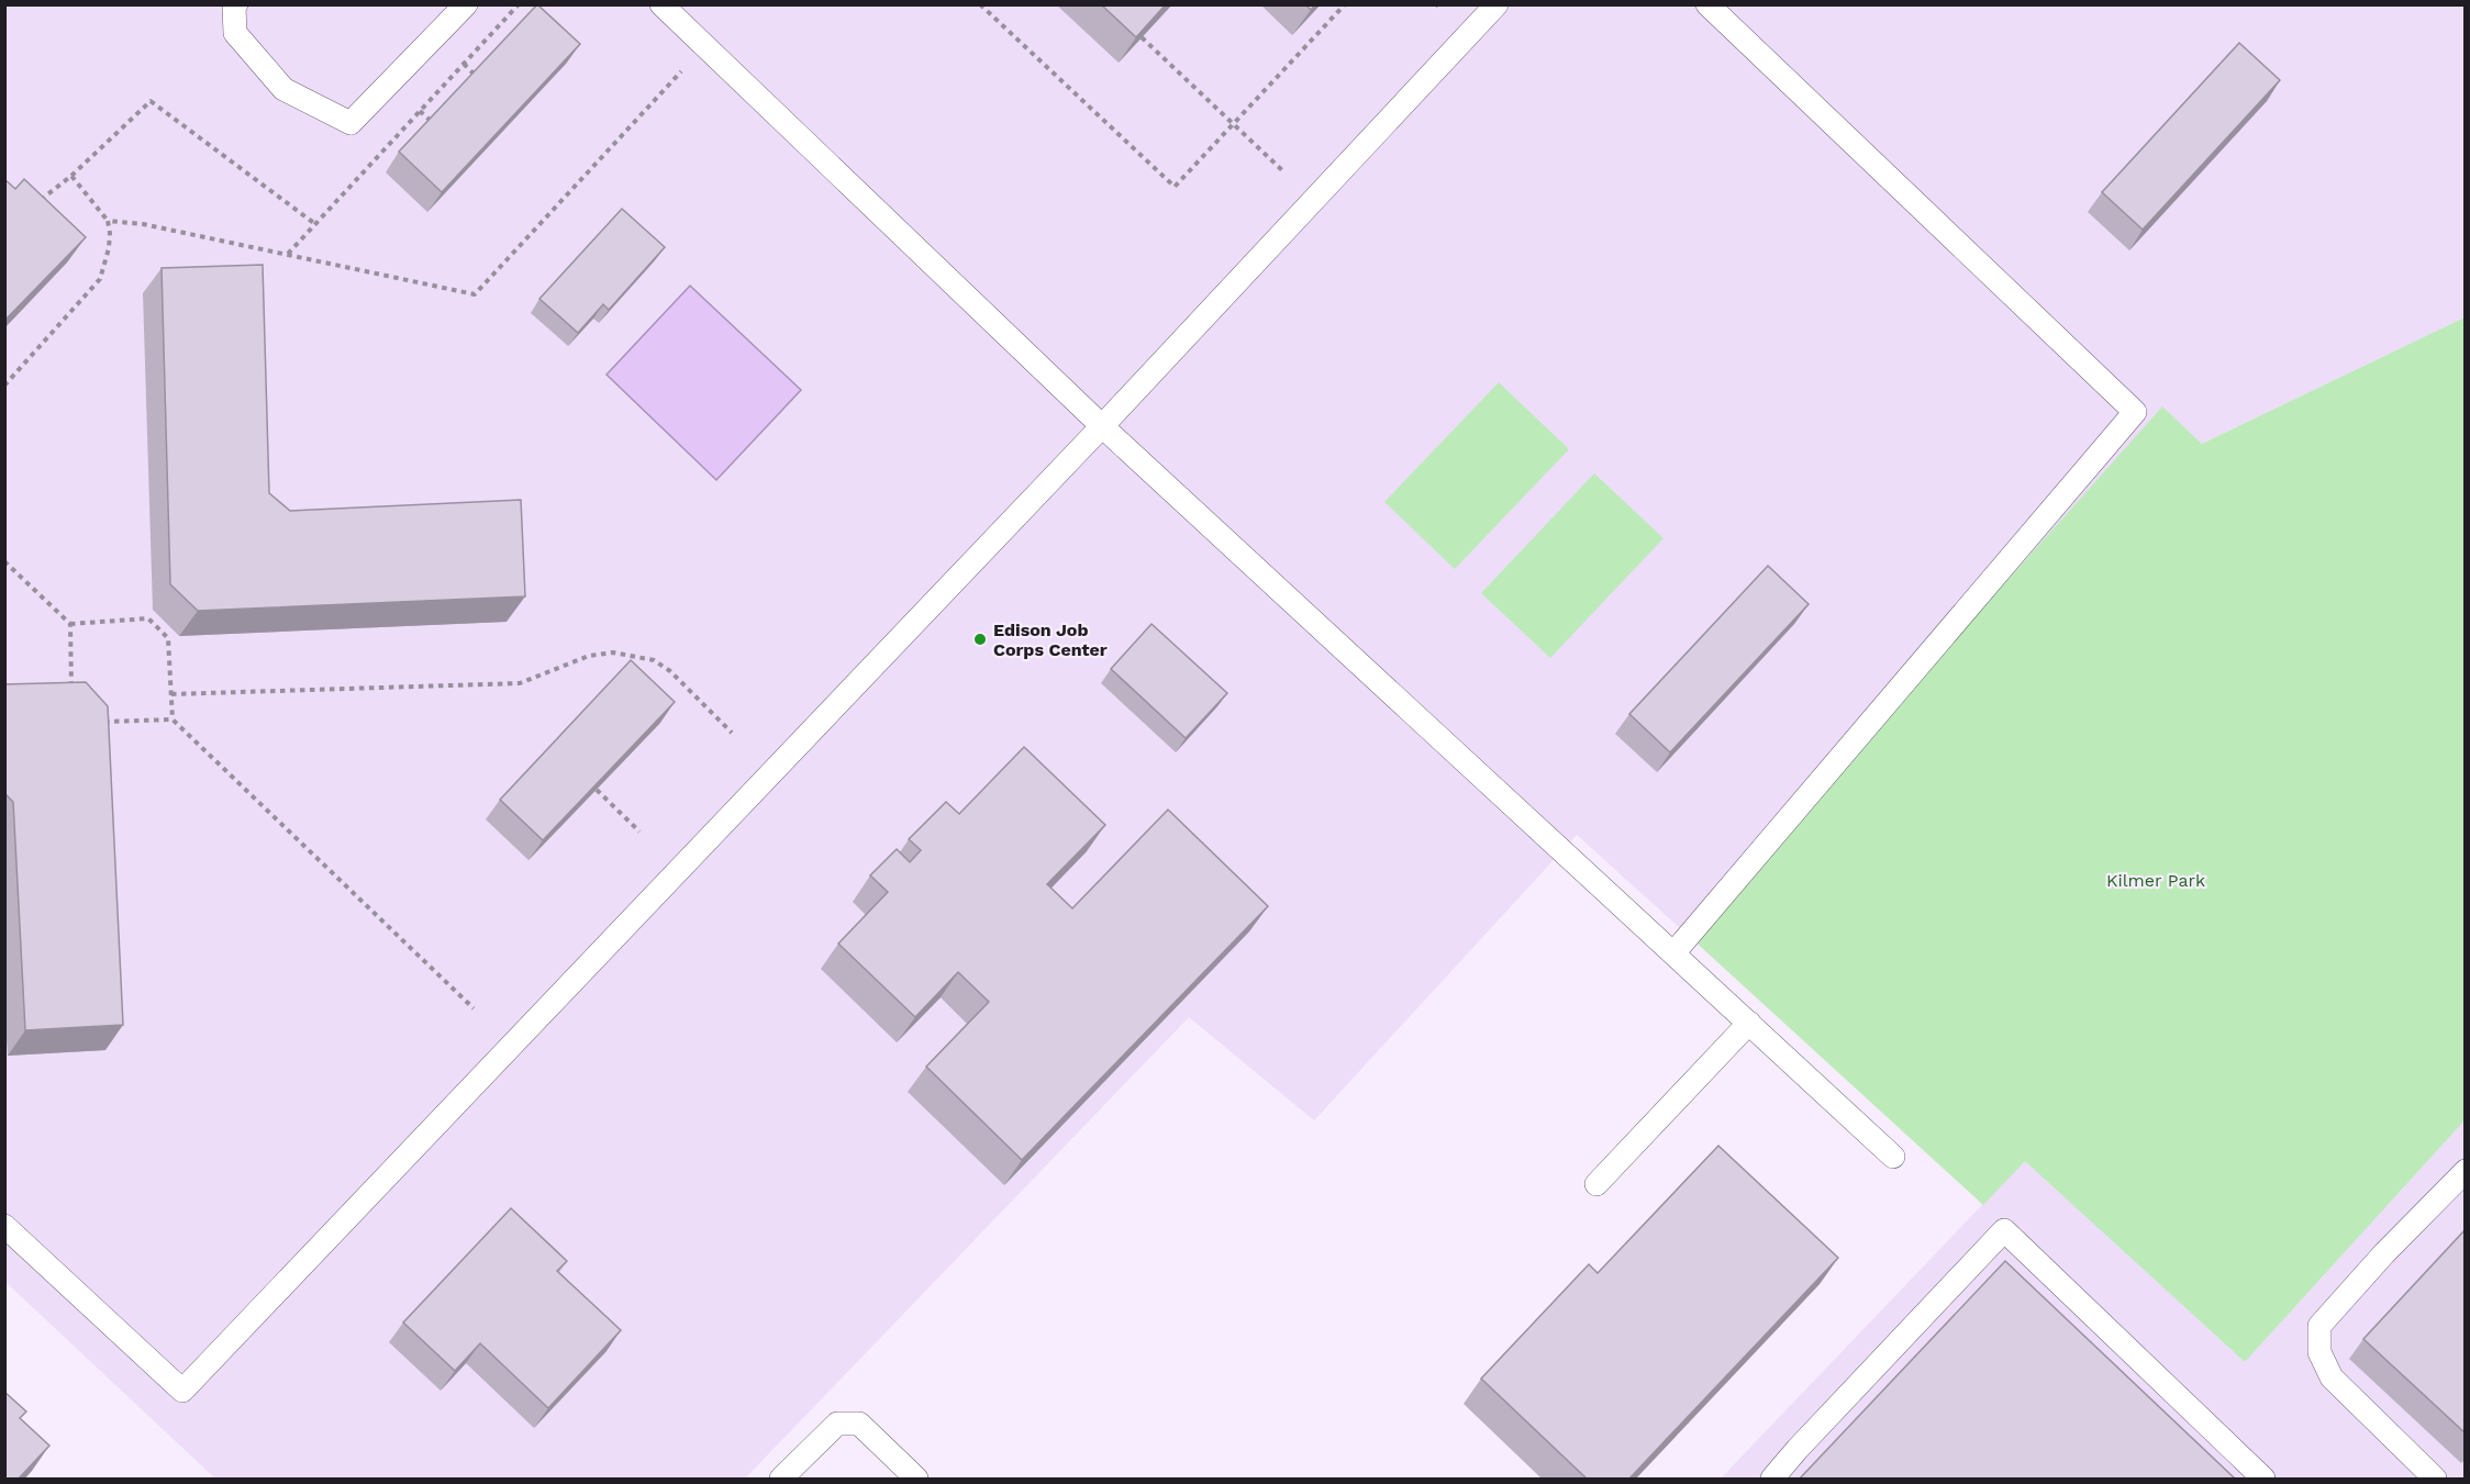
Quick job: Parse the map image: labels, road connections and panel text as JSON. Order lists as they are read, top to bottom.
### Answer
{
  "parks": ["Kilmer Park"],
  "places": ["Edison Job Corps Center"]
}
